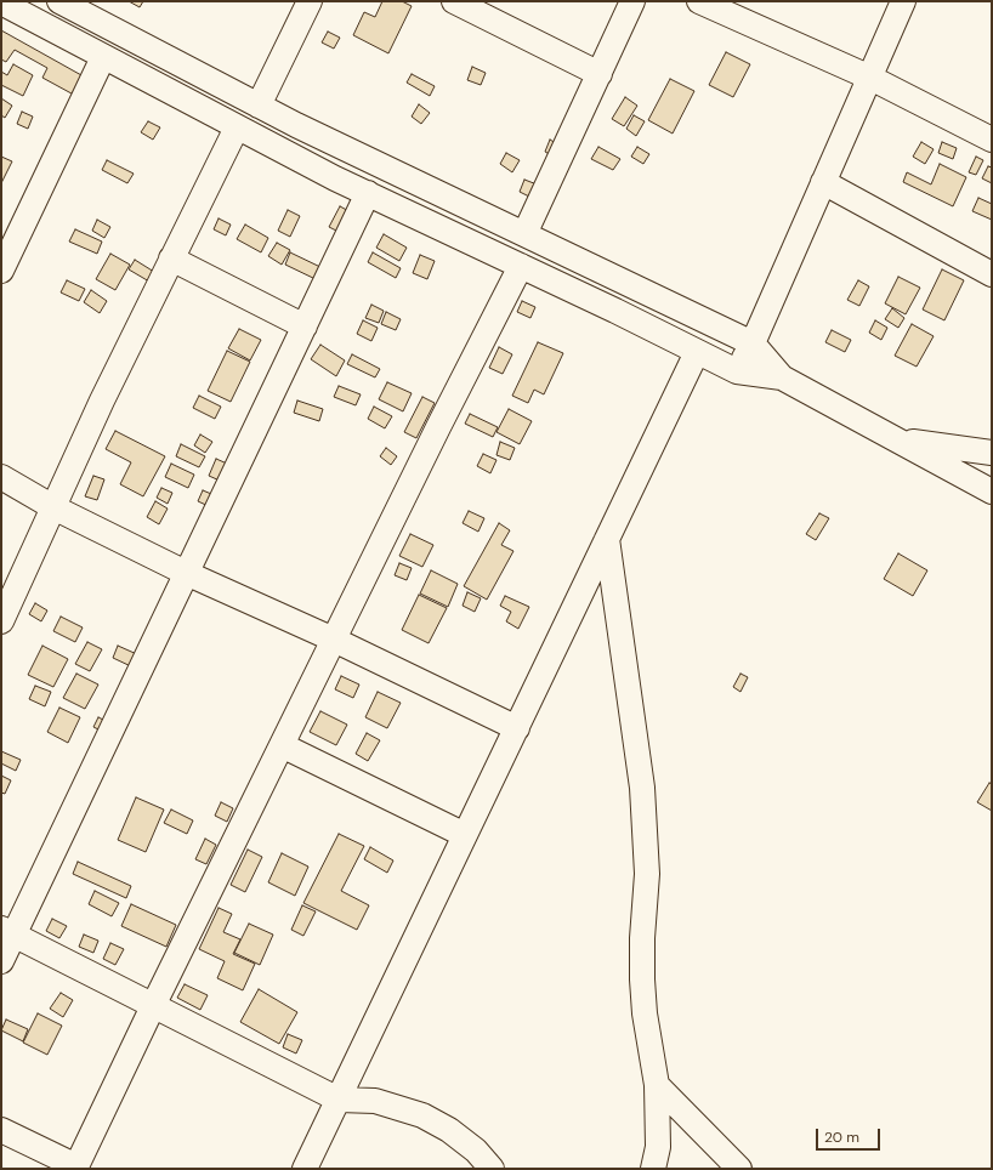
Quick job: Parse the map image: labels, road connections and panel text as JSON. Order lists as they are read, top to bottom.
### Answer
{
  "scale_bar": "20 m"
}
